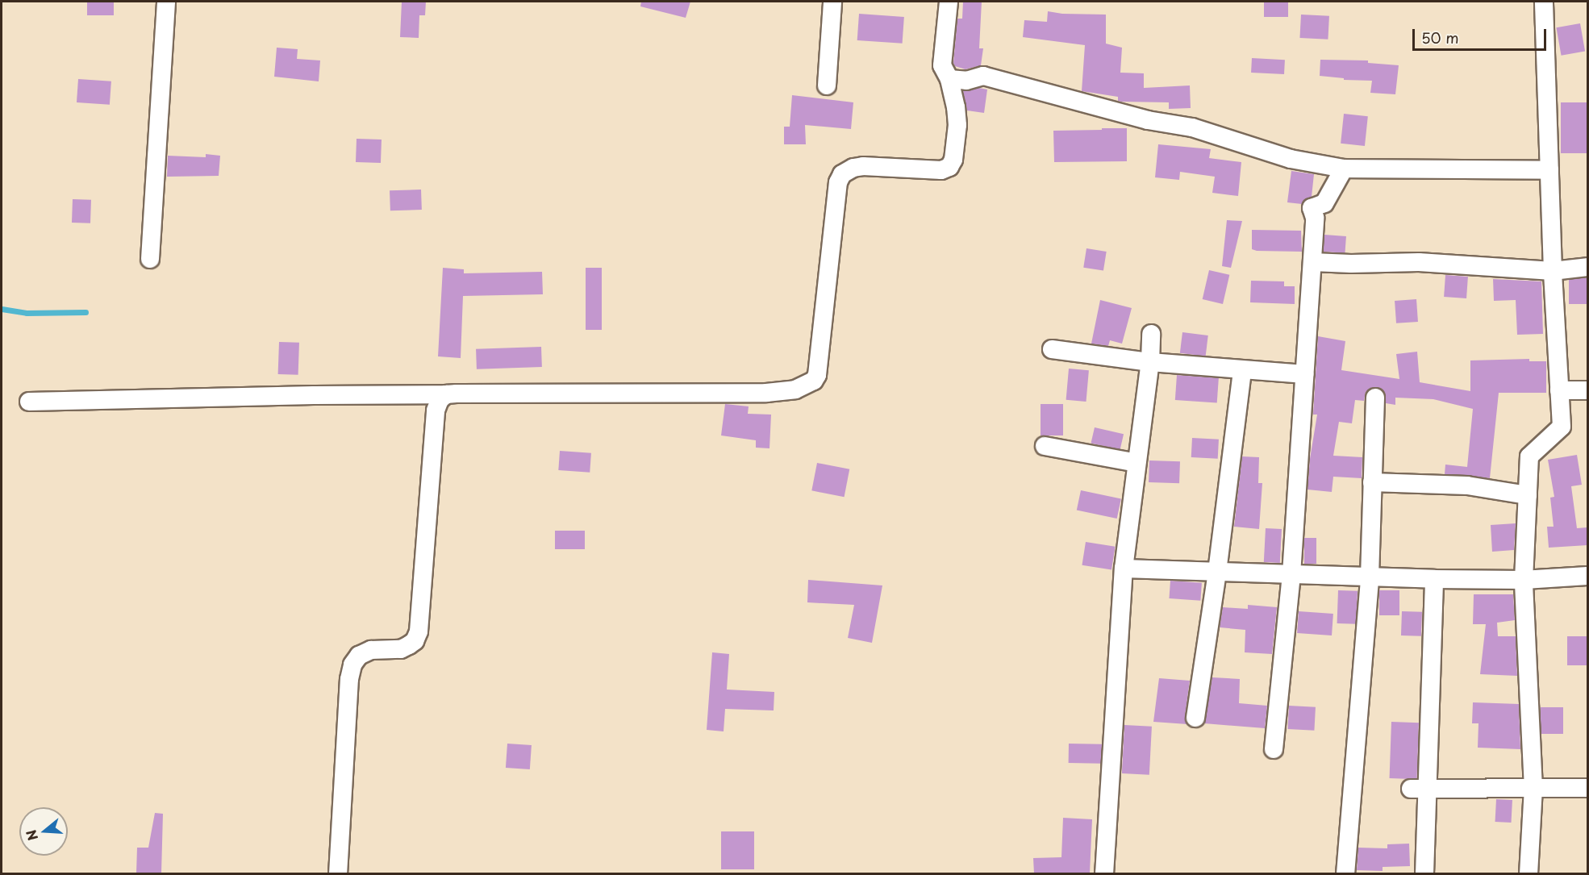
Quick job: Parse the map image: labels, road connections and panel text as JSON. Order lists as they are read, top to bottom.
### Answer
{
  "scale_bar": "50 m",
  "north": "left"
}
